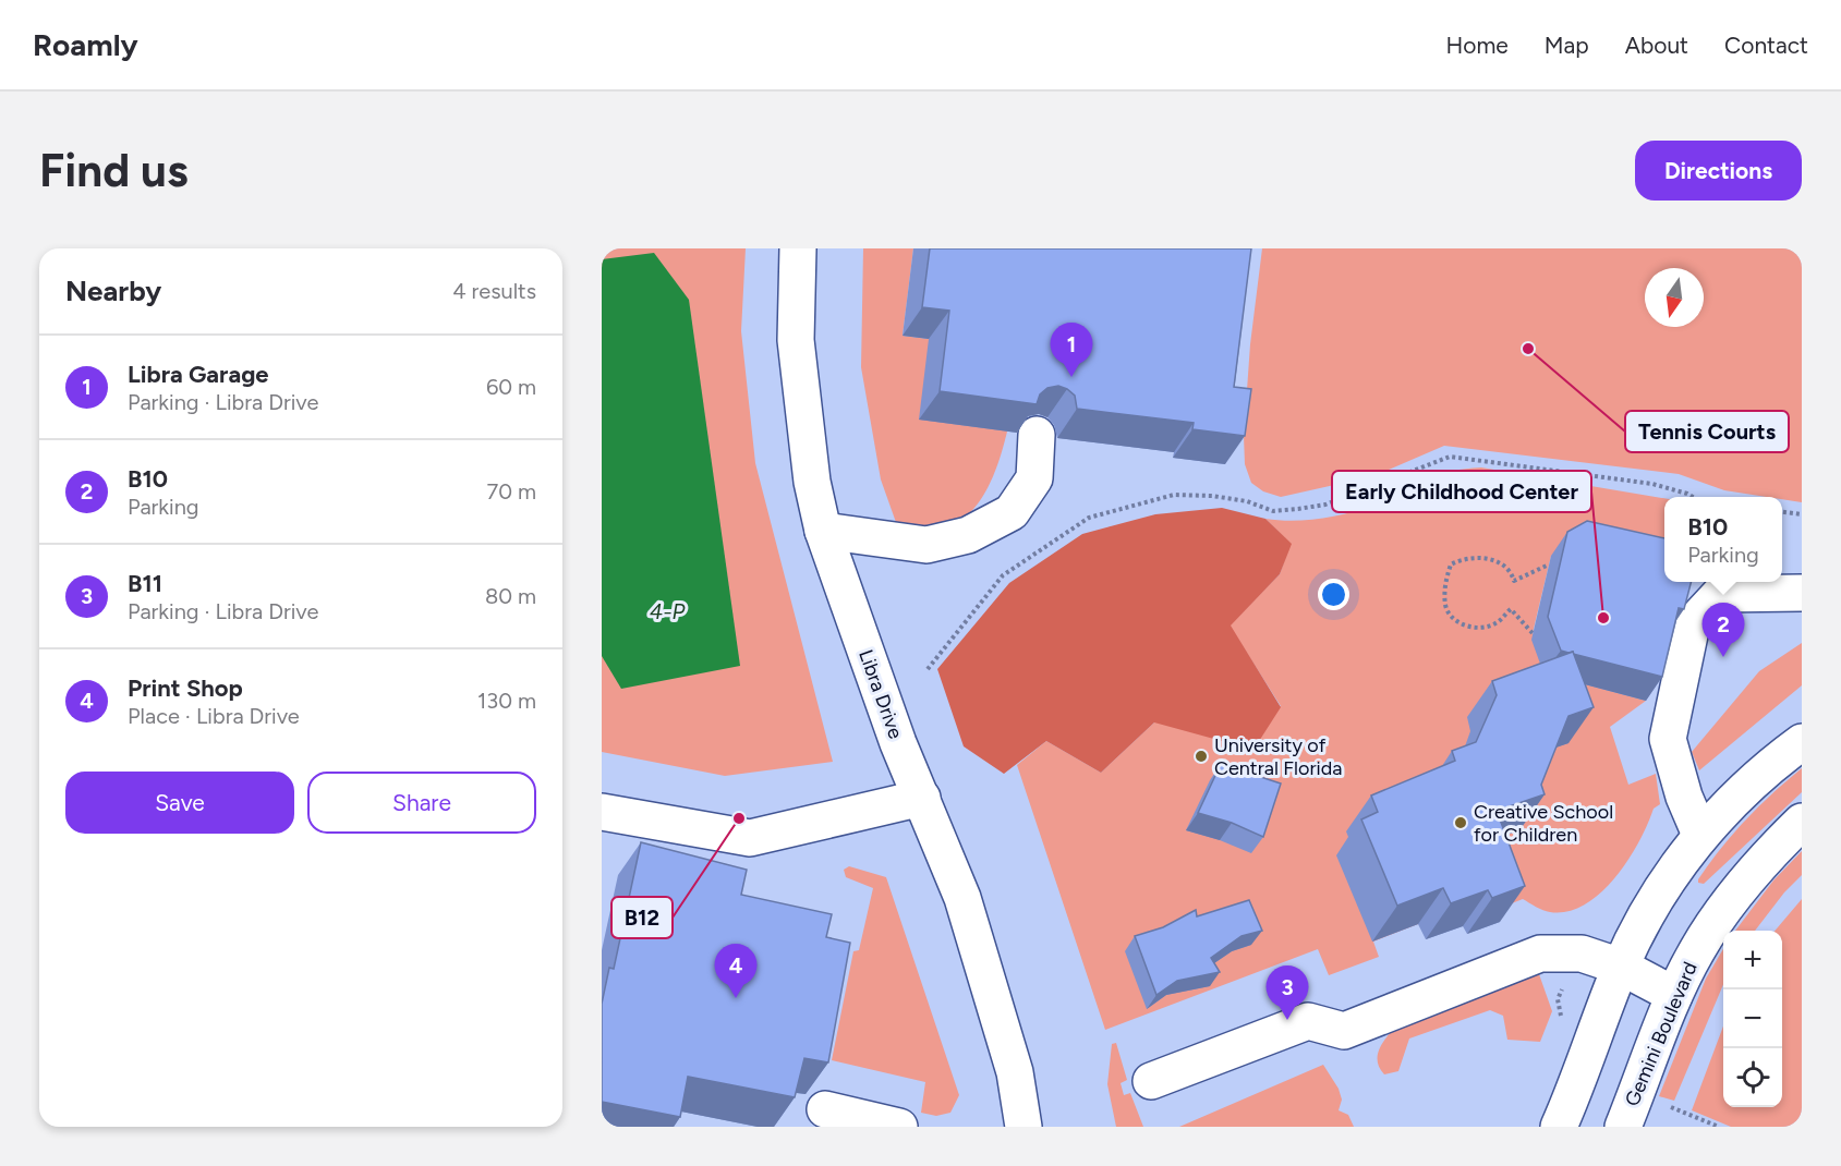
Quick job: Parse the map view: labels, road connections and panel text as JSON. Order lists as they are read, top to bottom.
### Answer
{
  "streets": {
    "street": ["Libra Drive", "Gemini Boulevard"]
  },
  "water": ["4-P"],
  "places": [
    "Tennis Courts",
    "Early Childhood Center",
    "University of Central Florida",
    "B12",
    "Creative School for Children"
  ],
  "north": "bottom",
  "page": {
    "header": "Roamly",
    "nav": [
      "Home",
      "Map",
      "About",
      "Contact"
    ],
    "buttons": [
      "Directions",
      ["Save", "Share"]
    ],
    "title": "Find us",
    "heading": ["Nearby", "4 results"],
    "pins": [
      "1",
      "2",
      "4",
      "3"
    ],
    "list": [
      {
        "mark": "1",
        "name": "Libra Garage",
        "note": "Parking · Libra Drive",
        "value": "60 m"
      },
      {
        "mark": "2",
        "name": "B10",
        "note": "Parking",
        "value": "70 m"
      },
      {
        "mark": "3",
        "name": "B11",
        "note": "Parking · Libra Drive",
        "value": "80 m"
      },
      {
        "mark": "4",
        "name": "Print Shop",
        "note": "Place · Libra Drive",
        "value": "130 m"
      }
    ],
    "popup": ["B10", "Parking"],
    "map_buttons": ["+", "−"]
  }
}
